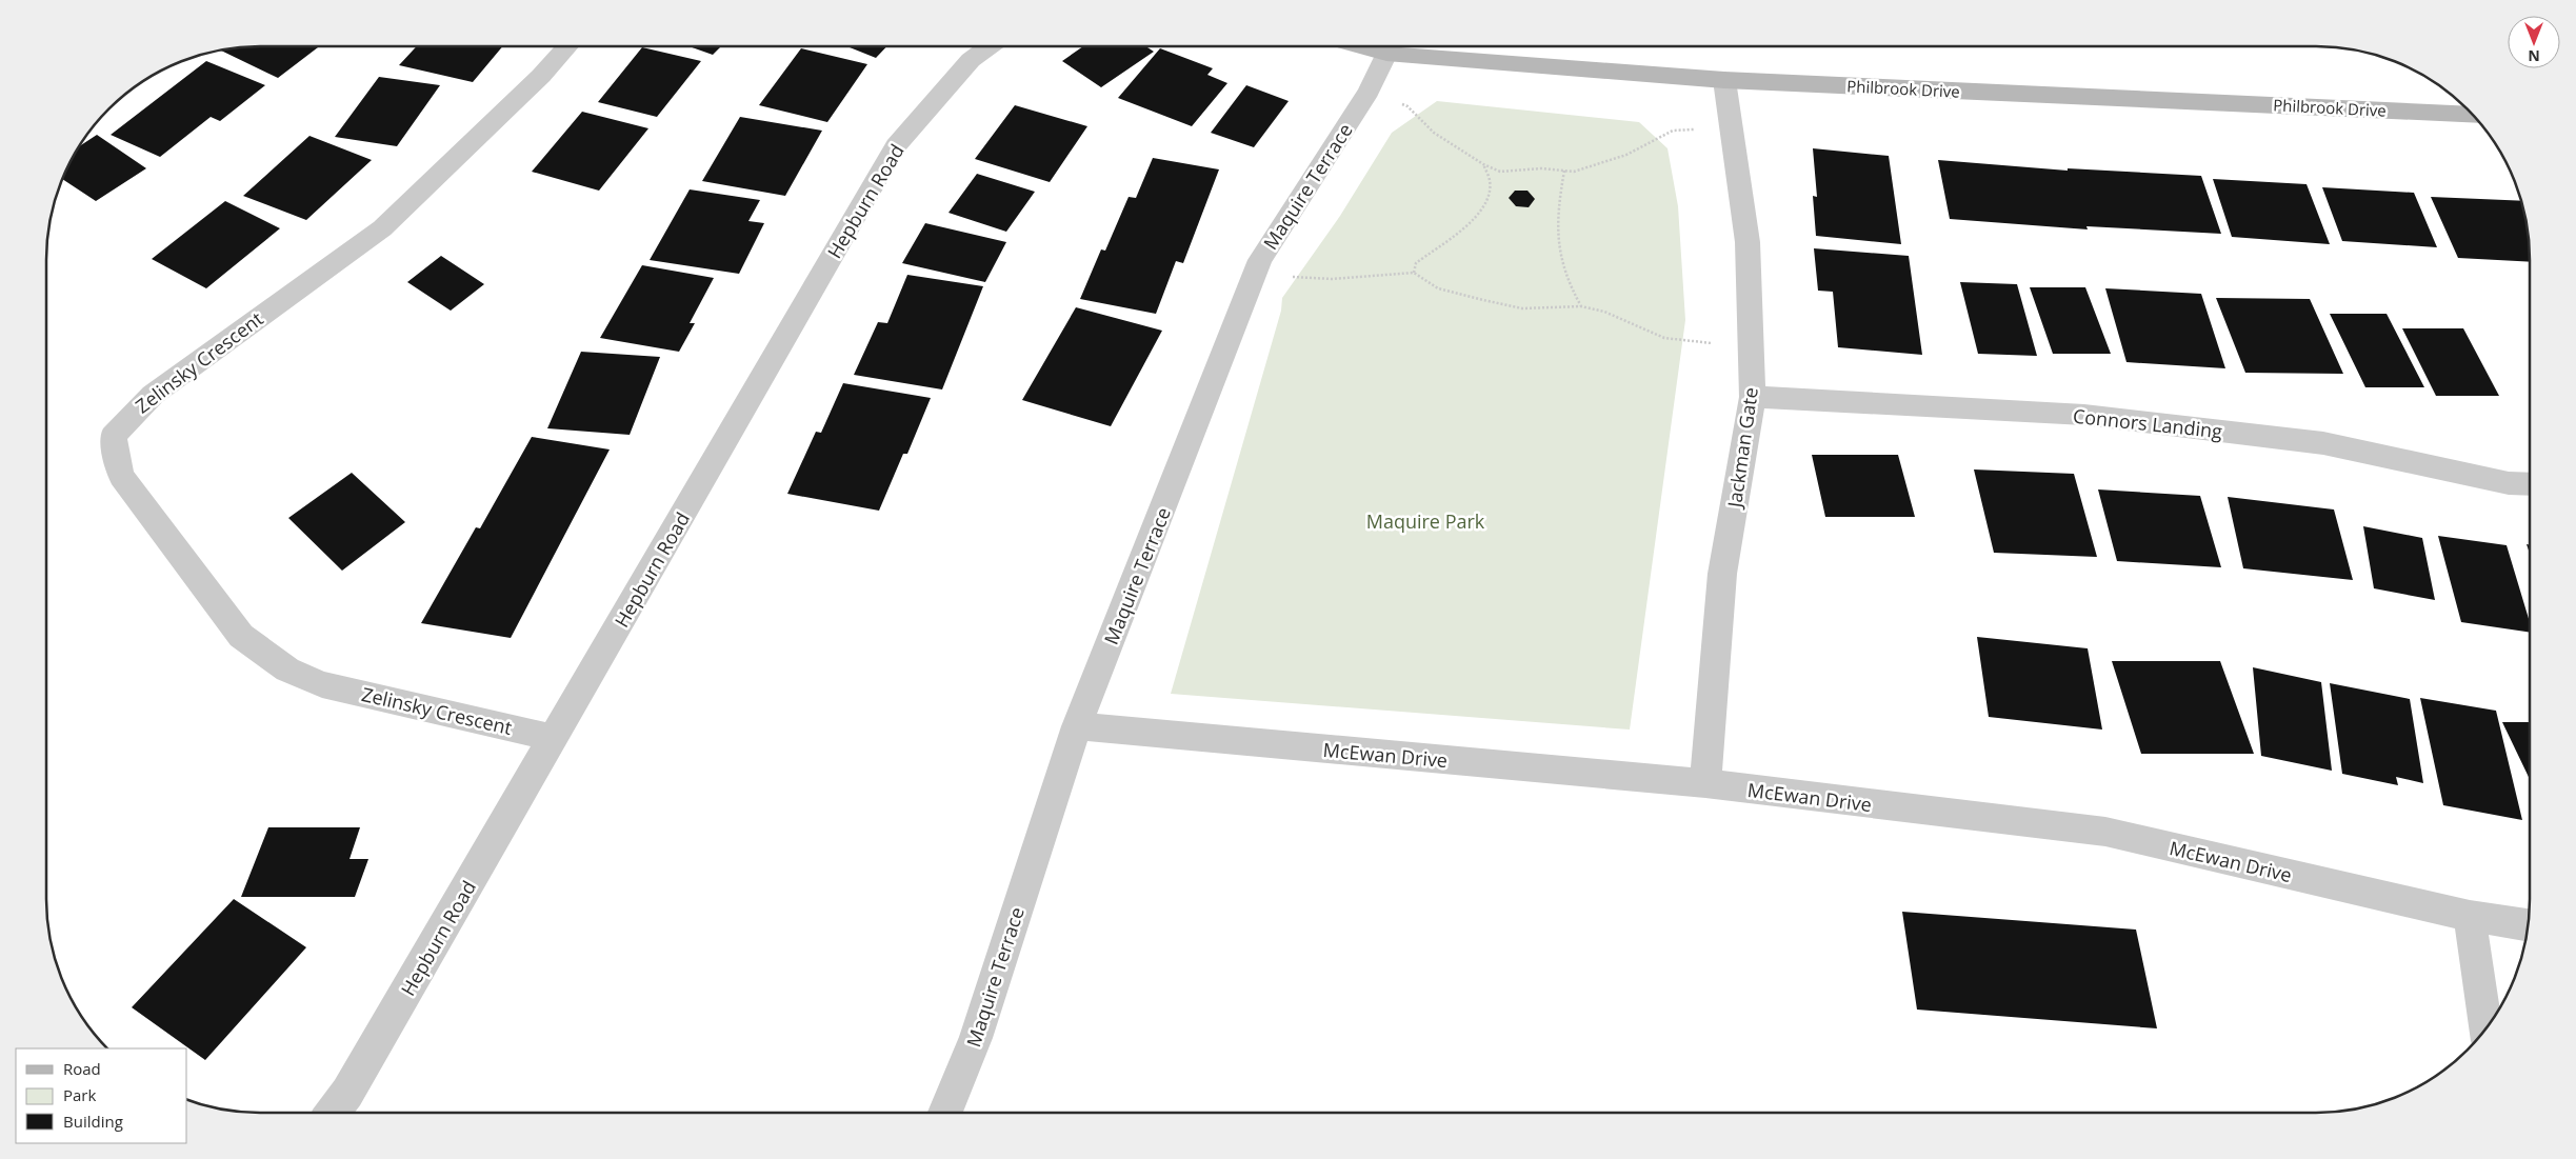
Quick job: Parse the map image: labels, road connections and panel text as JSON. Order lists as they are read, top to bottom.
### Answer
{
  "streets": {
    "street": [
      "Philbrook Drive",
      "Maquire Terrace",
      "Hepburn Road",
      "Zelinsky Crescent",
      "Connors Landing",
      "Jackman Gate",
      "McEwan Drive"
    ]
  },
  "crossings": [
    ["Philbrook Drive", "Maquire Terrace"],
    ["Philbrook Drive", "Jackman Gate"],
    ["Maquire Terrace", "McEwan Drive"],
    ["Hepburn Road", "Zelinsky Crescent"],
    ["Connors Landing", "Jackman Gate"],
    ["Jackman Gate", "McEwan Drive"]
  ],
  "parks": ["Maquire Park"],
  "legend": ["Road", "Park", "Building"],
  "north": "bottom"
}
